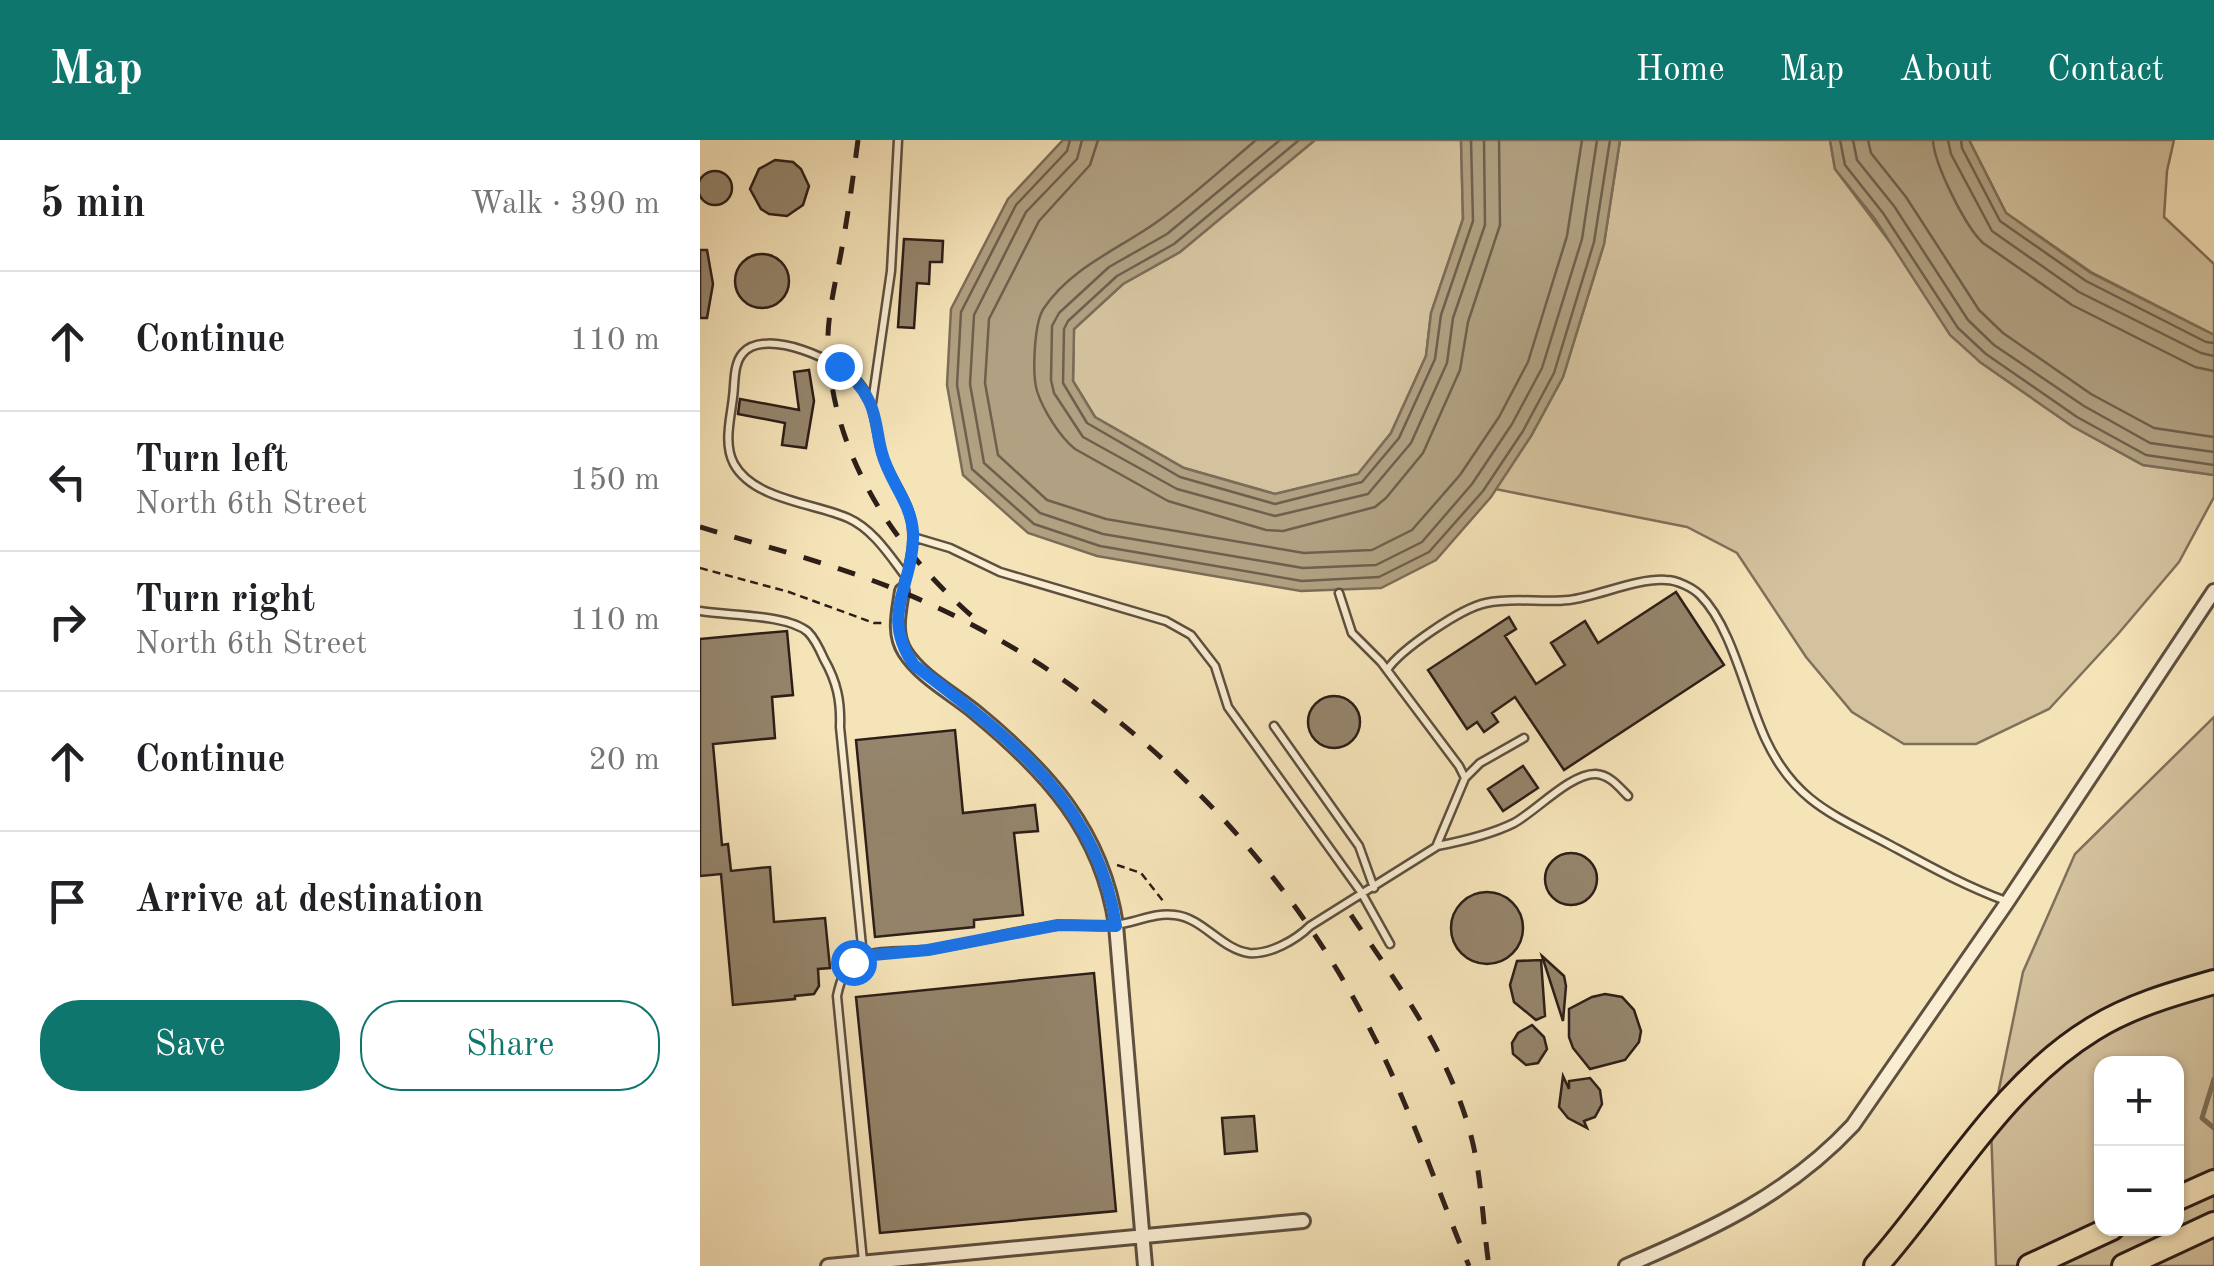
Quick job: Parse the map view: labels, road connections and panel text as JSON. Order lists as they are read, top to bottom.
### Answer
{
  "page": {
    "header": "Map",
    "nav": [
      "Home",
      "Map",
      "About",
      "Contact"
    ],
    "heading": ["5 min", "Walk · 390 m"],
    "list": [
      ["Continue", "110 m"],
      ["Turn left", "North 6th Street", "150 m"],
      ["Turn right", "North 6th Street", "110 m"],
      ["Continue", "20 m"],
      "Arrive at destination"
    ],
    "buttons": ["Save", "Share"],
    "map_buttons": ["+", "−"]
  }
}
